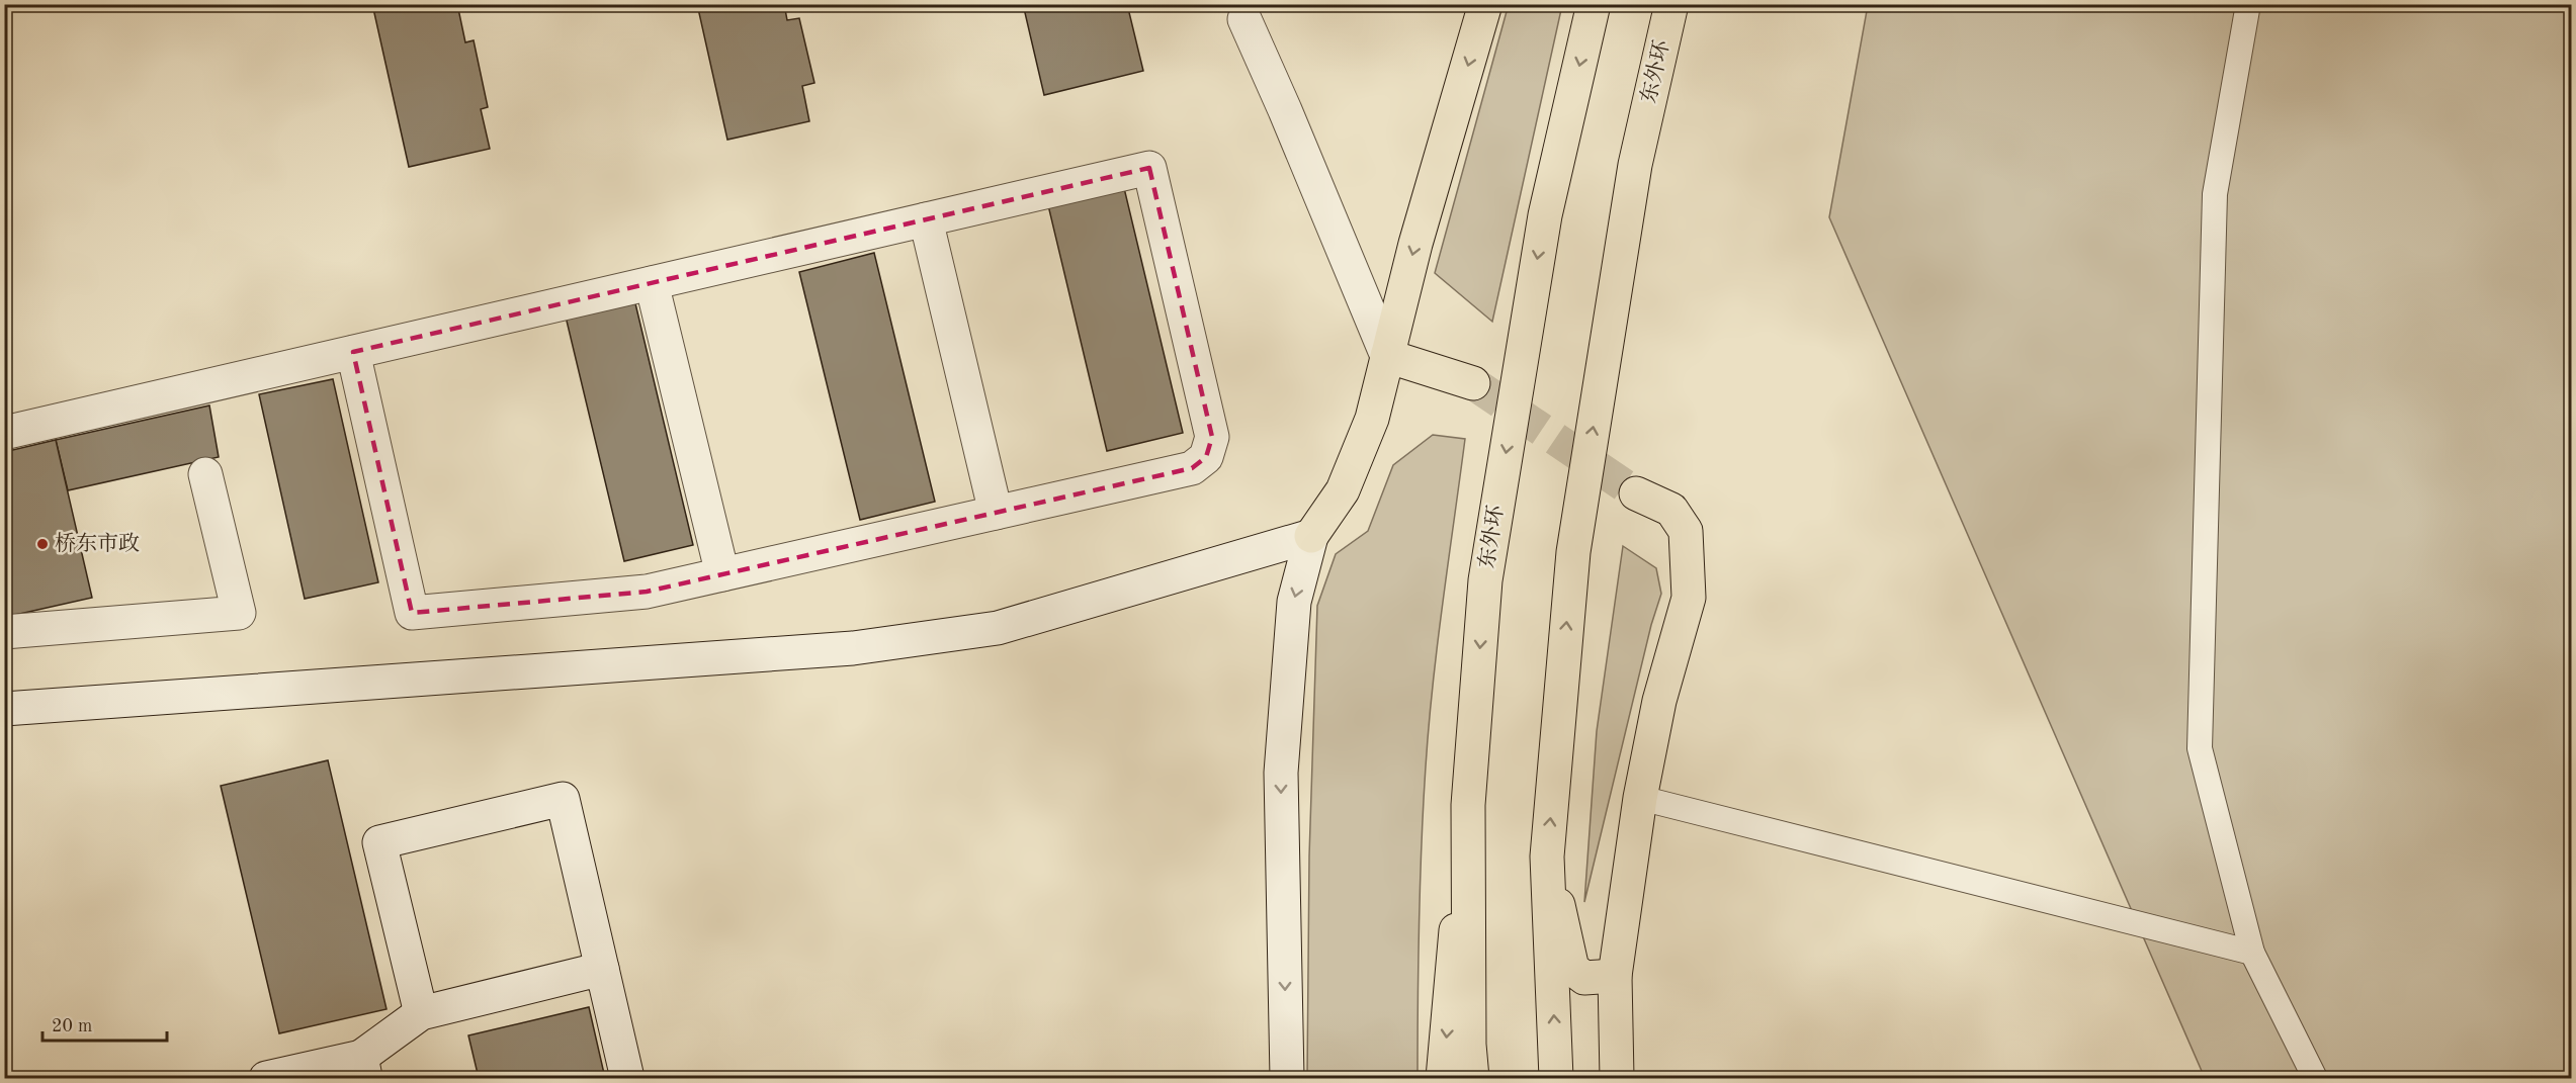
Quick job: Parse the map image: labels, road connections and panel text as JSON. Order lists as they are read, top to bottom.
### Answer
{
  "streets": {
    "main road": ["东外环"]
  },
  "places": ["桥东市政"],
  "scale_bar": "20 m"
}
